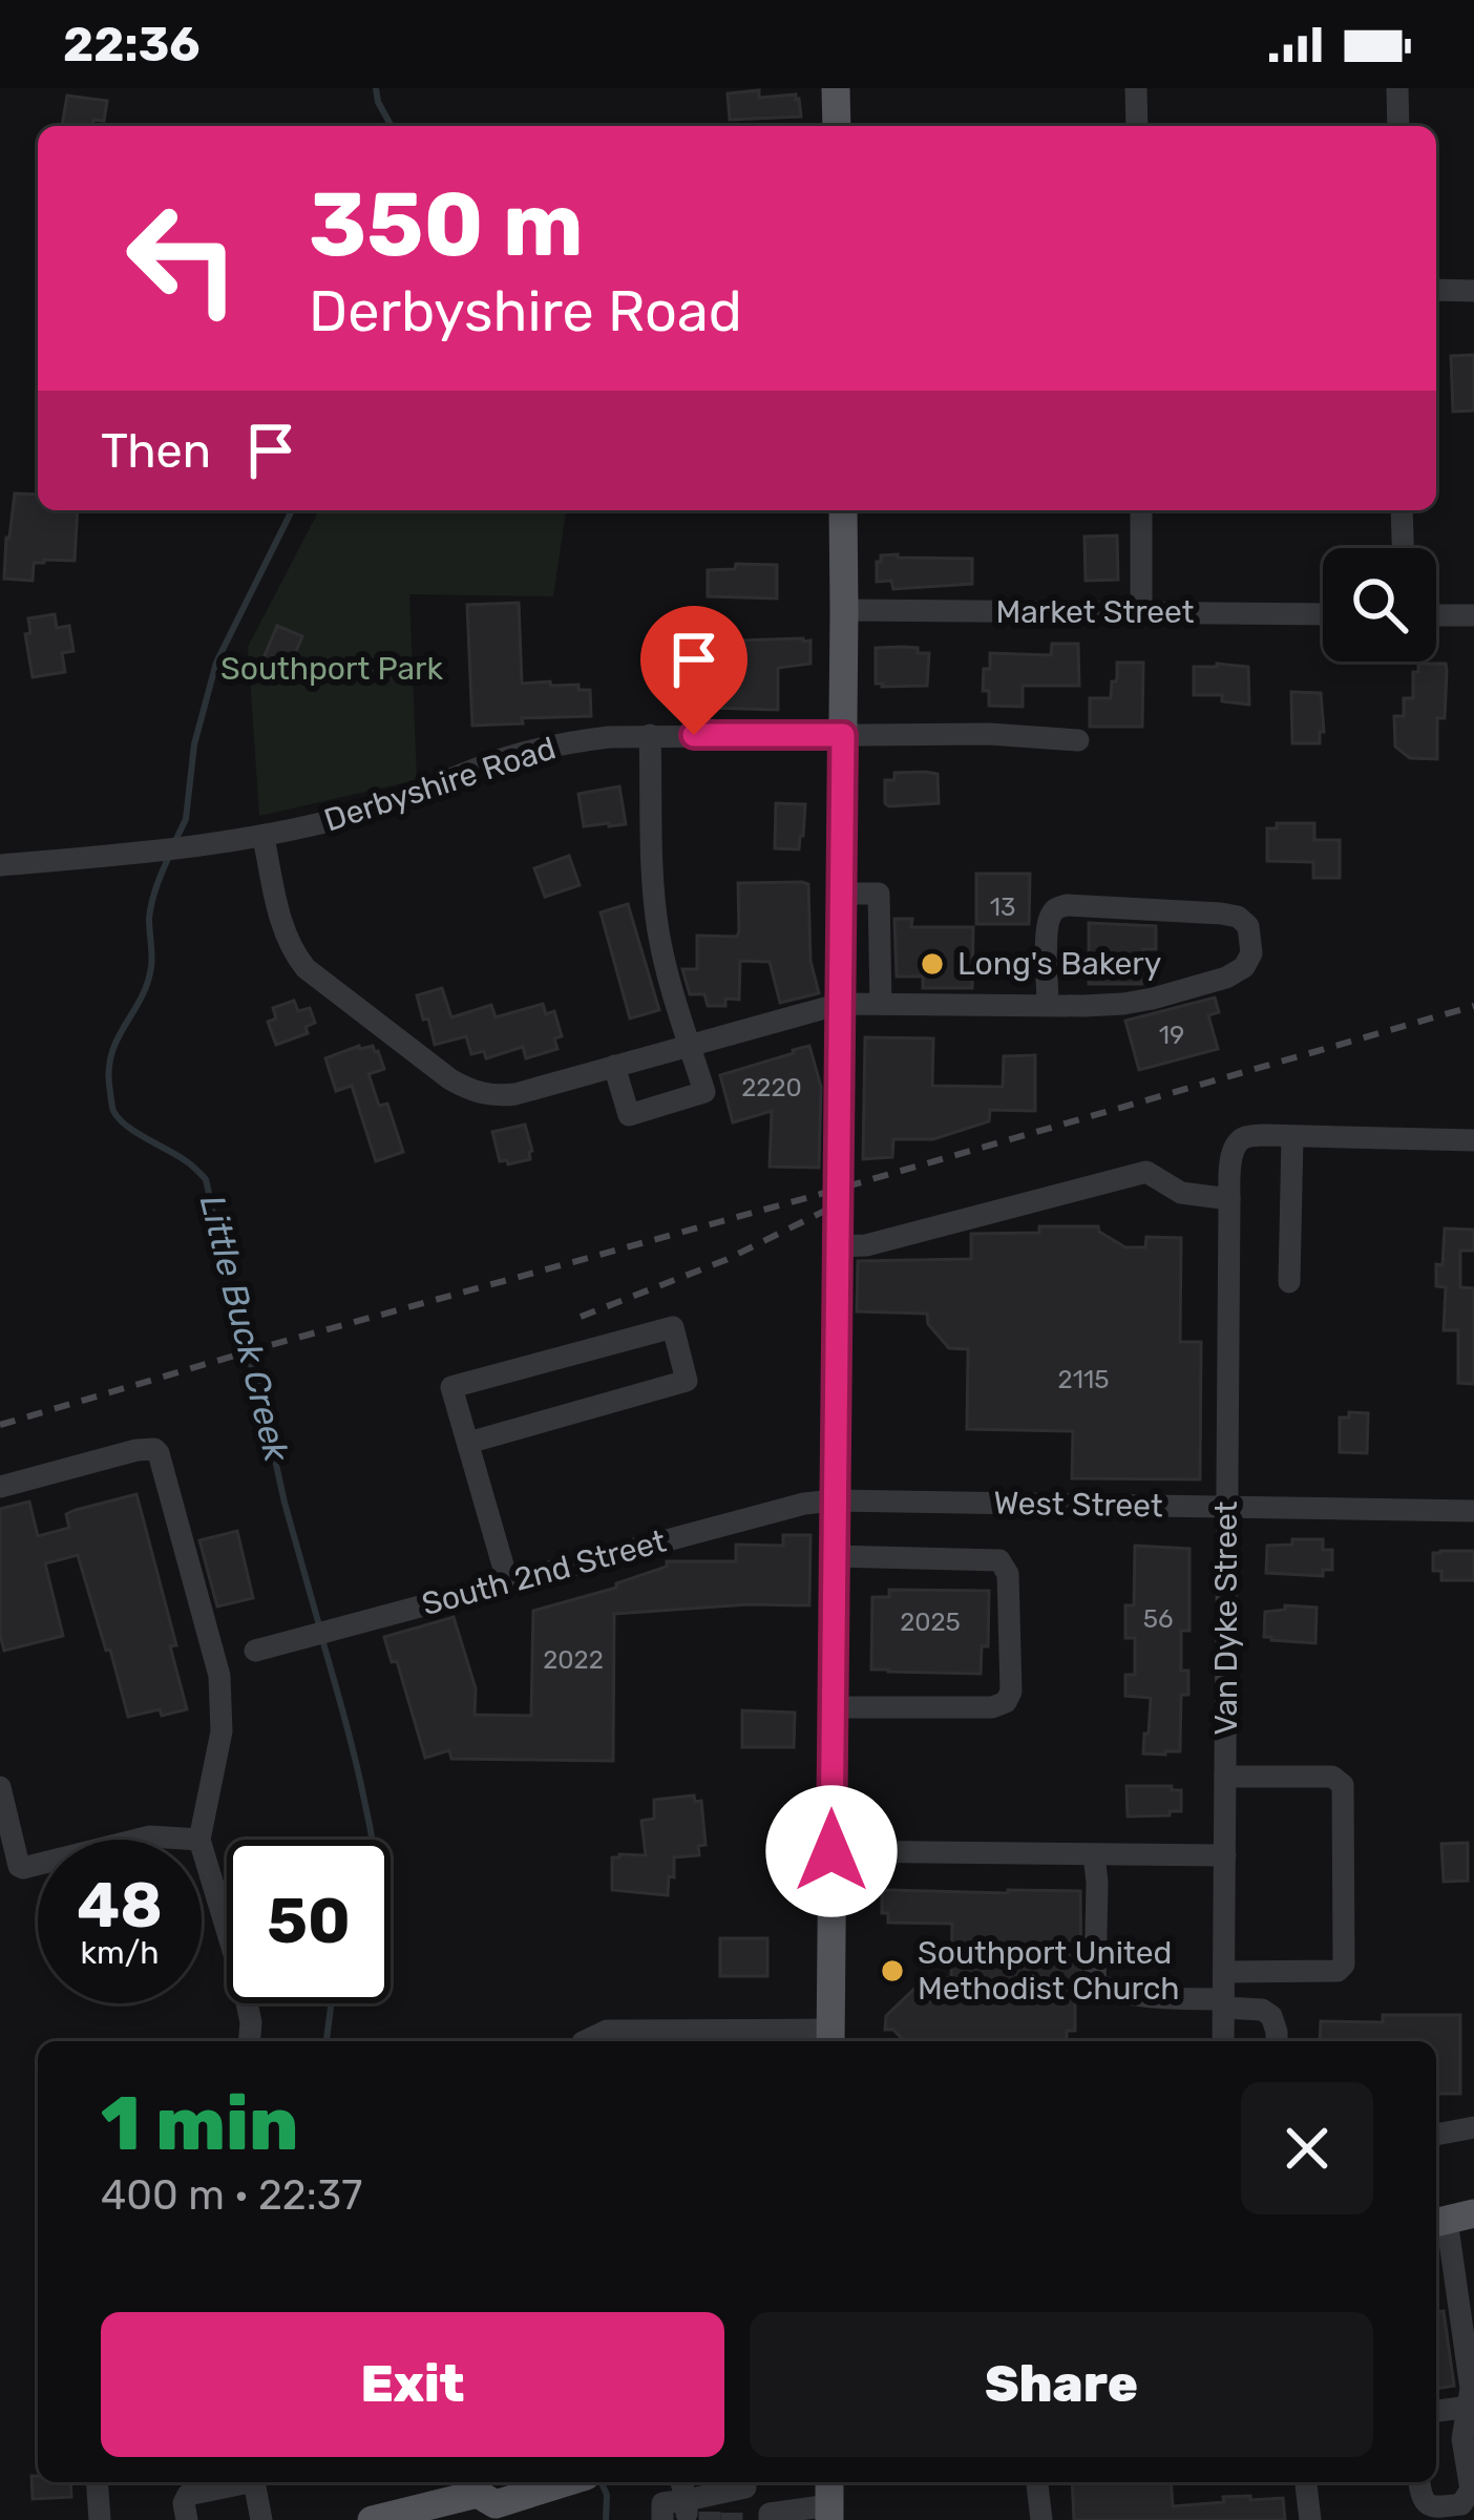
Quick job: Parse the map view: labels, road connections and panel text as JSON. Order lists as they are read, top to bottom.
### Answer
{
  "streets": {
    "street": [
      "Market Street",
      "Derbyshire Road",
      "West Street",
      "South 2nd Street",
      "Van Dyke Street"
    ]
  },
  "crossings": [
    ["West Street", "South 2nd Street"],
    ["West Street", "Van Dyke Street"]
  ],
  "water": ["Little Buck Creek"],
  "parks": ["Southport Park"],
  "places": ["Long's Bakery", "Southport United Methodist Church"],
  "house_numbers": [
    "13",
    "19",
    "2220",
    "2115",
    "56",
    "2025",
    "2022"
  ],
  "page": {
    "status": "22:36",
    "turn": ["350 m", "Derbyshire Road"],
    "then": "Then",
    "speed": "48 km/h",
    "limit": "50",
    "heading": ["1 min", "400 m · 22:37"],
    "buttons": ["Exit", "Share"]
  }
}
